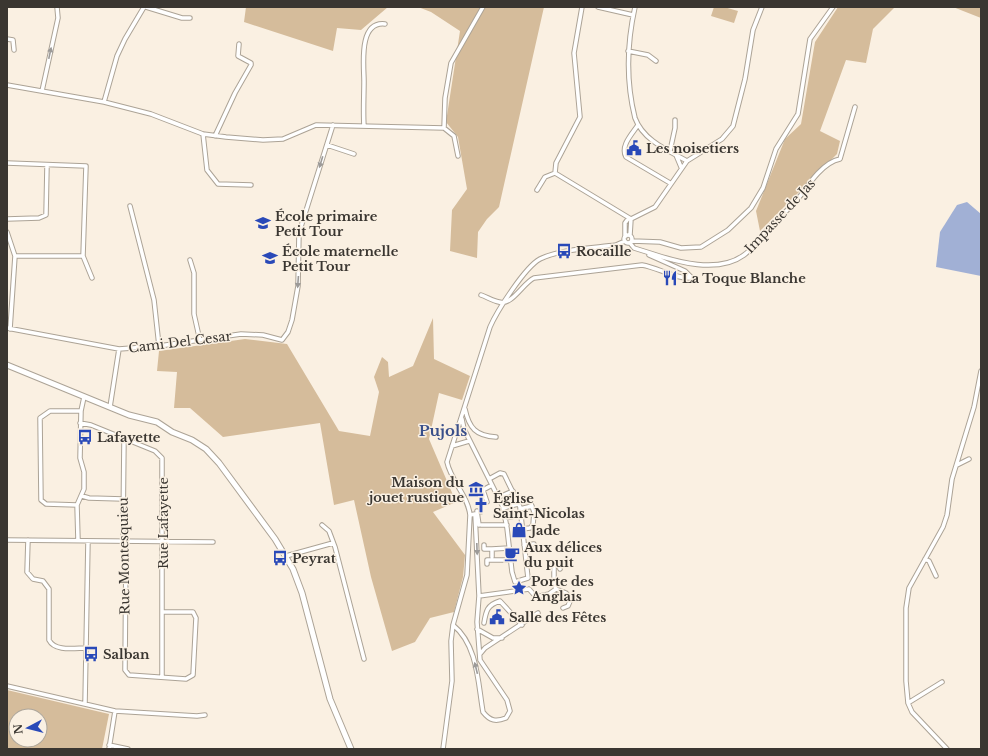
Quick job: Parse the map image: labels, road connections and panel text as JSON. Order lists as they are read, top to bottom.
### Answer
{
  "streets": {
    "street": [
      "Impasse de Jas",
      "Cami Del Cesar",
      "Rue Lafayette",
      "Rue Montesquieu"
    ]
  },
  "crossings": [
    ["Rue Lafayette", "Rue Montesquieu"]
  ],
  "one_way": ["Cami Del Cesar"],
  "districts": ["Pujols"],
  "places": {
    "public building": ["Les noisetiers", "Salle des Fêtes"],
    "school or university": ["École primaire Petit Tour", "École maternelle Petit Tour"],
    "bus stop": [
      "Rocaille",
      "Lafayette",
      "Peyrat",
      "Salban"
    ],
    "restaurant": ["La Toque Blanche"],
    "museum": ["Maison du jouet rustique"],
    "church": ["Église Saint-Nicolas"],
    "shop": ["Jade"],
    "cafe": ["Aux délices du puit"],
    "place": ["Porte des Anglais"]
  },
  "north": "left"
}
